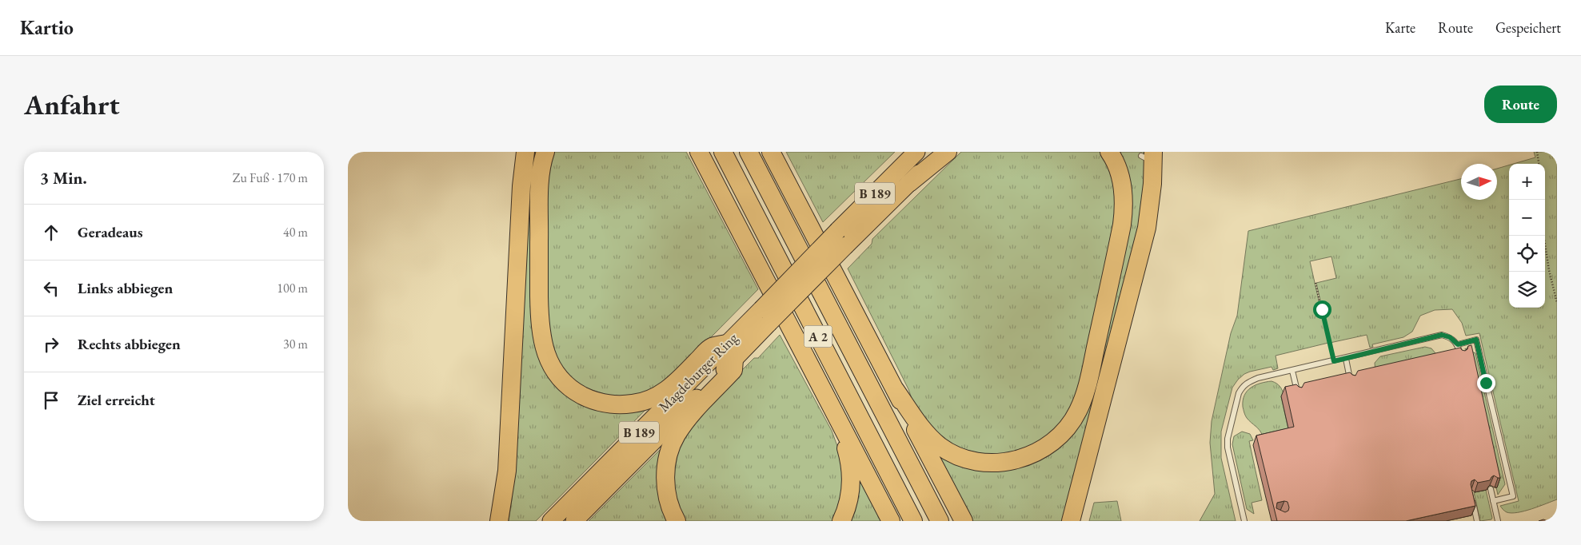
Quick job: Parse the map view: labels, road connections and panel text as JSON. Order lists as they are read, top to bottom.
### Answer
{
  "streets": {
    "highway": ["B 189", "A 2", "Magdeburger Ring"]
  },
  "crossings": [
    ["B 189", "Magdeburger Ring"]
  ],
  "north": "right",
  "page": {
    "header": "Kartio",
    "nav": ["Karte", "Route", "Gespeichert"],
    "buttons": "Route",
    "title": "Anfahrt",
    "heading": ["3 Min.", "Zu Fuß · 170 m"],
    "map_buttons": ["+", "−"],
    "list": [
      ["Geradeaus", "40 m"],
      ["Links abbiegen", "100 m"],
      ["Rechts abbiegen", "30 m"],
      "Ziel erreicht"
    ]
  }
}
